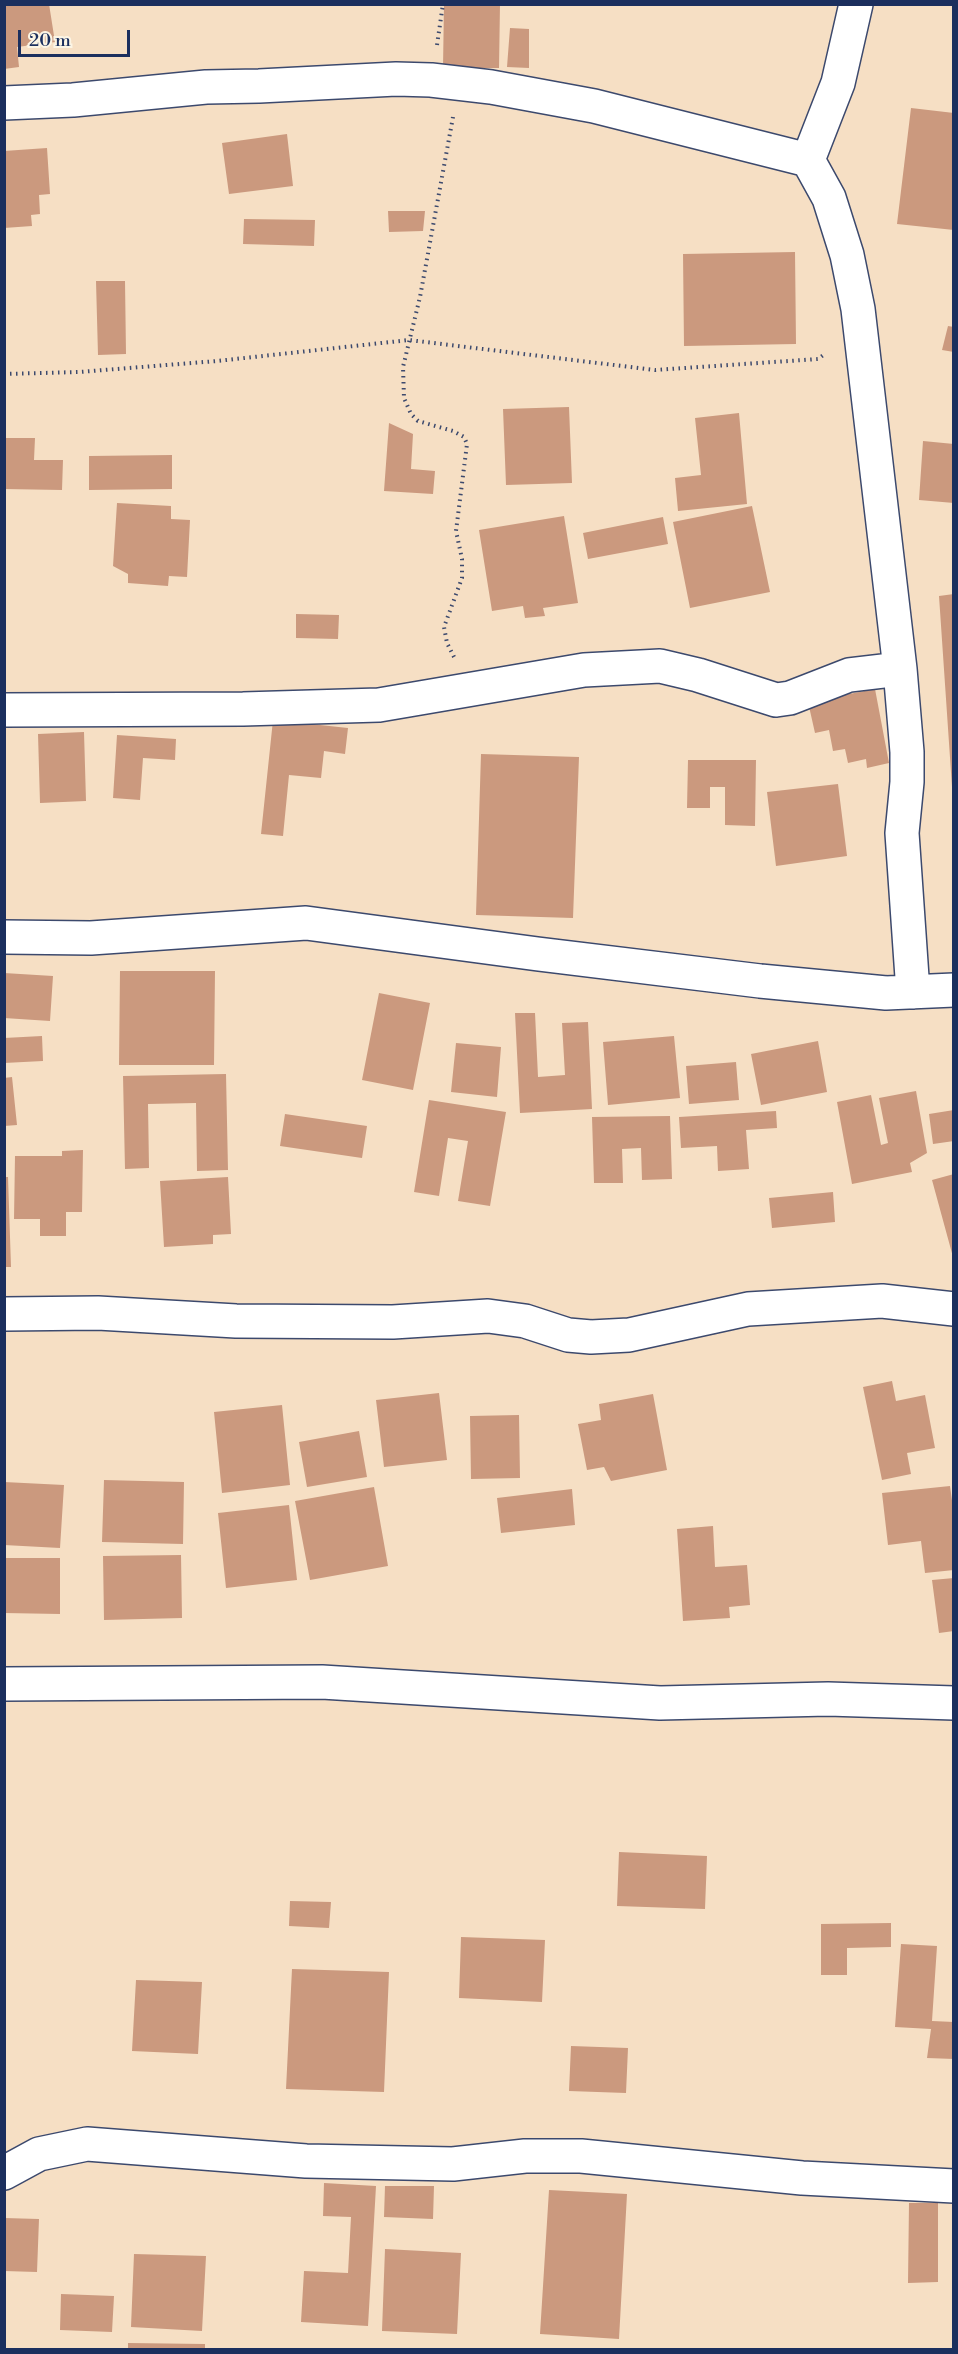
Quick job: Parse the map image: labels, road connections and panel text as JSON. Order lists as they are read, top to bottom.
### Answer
{
  "scale_bar": "20 m"
}
